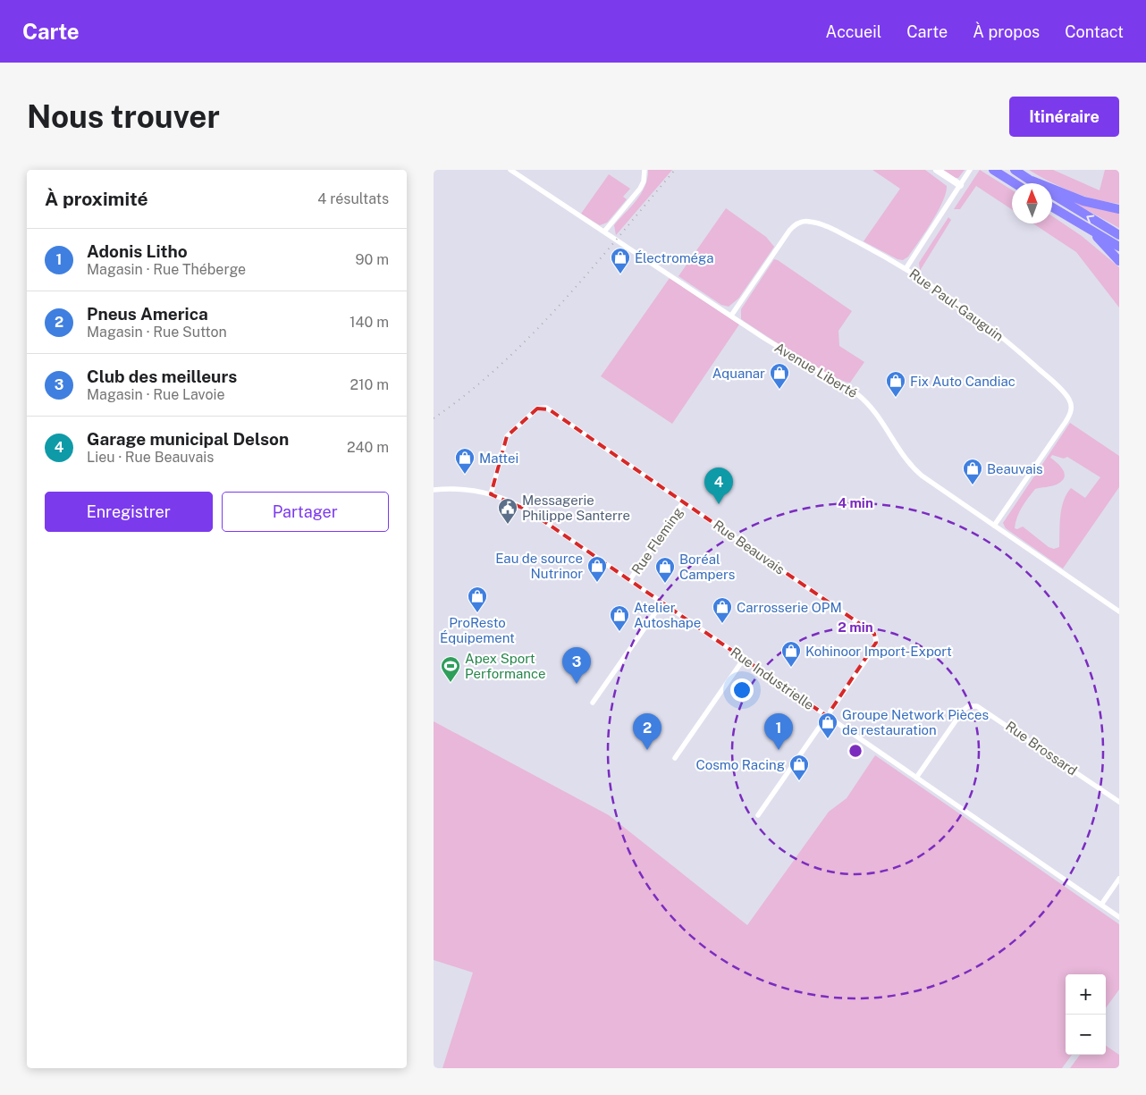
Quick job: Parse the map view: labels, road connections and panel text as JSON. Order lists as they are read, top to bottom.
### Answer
{
  "streets": {
    "street": [
      "Rue Paul-Gauguin",
      "Avenue Liberté",
      "Rue Fleming",
      "Rue Beauvais",
      "Rue Industrielle",
      "Rue Brossard"
    ]
  },
  "crossings": [
    ["Rue Paul-Gauguin", "Avenue Liberté"],
    ["Rue Fleming", "Rue Beauvais"],
    ["Rue Fleming", "Rue Industrielle"],
    ["Rue Beauvais", "Rue Industrielle"],
    ["Rue Industrielle", "Rue Brossard"]
  ],
  "places": {
    "shop": [
      "Électroméga",
      "Aquanar",
      "Fix Auto Candiac",
      "Mattei",
      "Beauvais",
      "Eau de source Nutrinor",
      "Boréal Campers",
      "ProResto Équipement",
      "Carrosserie OPM",
      "Atelier Autoshape",
      "Kohinoor Import-Export",
      "Groupe Network Pièces de restauration",
      "Cosmo Racing"
    ],
    "public building": ["Messagerie Philippe Santerre"],
    "sports": ["Apex Sport Performance"]
  },
  "north": "top",
  "page": {
    "header": "Carte",
    "nav": [
      "Accueil",
      "Carte",
      "À propos",
      "Contact"
    ],
    "buttons": [
      "Itinéraire",
      ["Enregistrer", "Partager"]
    ],
    "title": "Nous trouver",
    "heading": ["À proximité", "4 résultats"],
    "list": [
      {
        "mark": "1",
        "name": "Adonis Litho",
        "note": "Magasin · Rue Théberge",
        "value": "90 m"
      },
      {
        "mark": "2",
        "name": "Pneus America",
        "note": "Magasin · Rue Sutton",
        "value": "140 m"
      },
      {
        "mark": "3",
        "name": "Club des meilleurs",
        "note": "Magasin · Rue Lavoie",
        "value": "210 m"
      },
      {
        "mark": "4",
        "name": "Garage municipal Delson",
        "note": "Lieu · Rue Beauvais",
        "value": "240 m"
      }
    ],
    "pins": [
      "4",
      "3",
      "1",
      "2"
    ],
    "map_buttons": ["+", "−"]
  },
  "rings": ["4 min", "2 min"]
}
